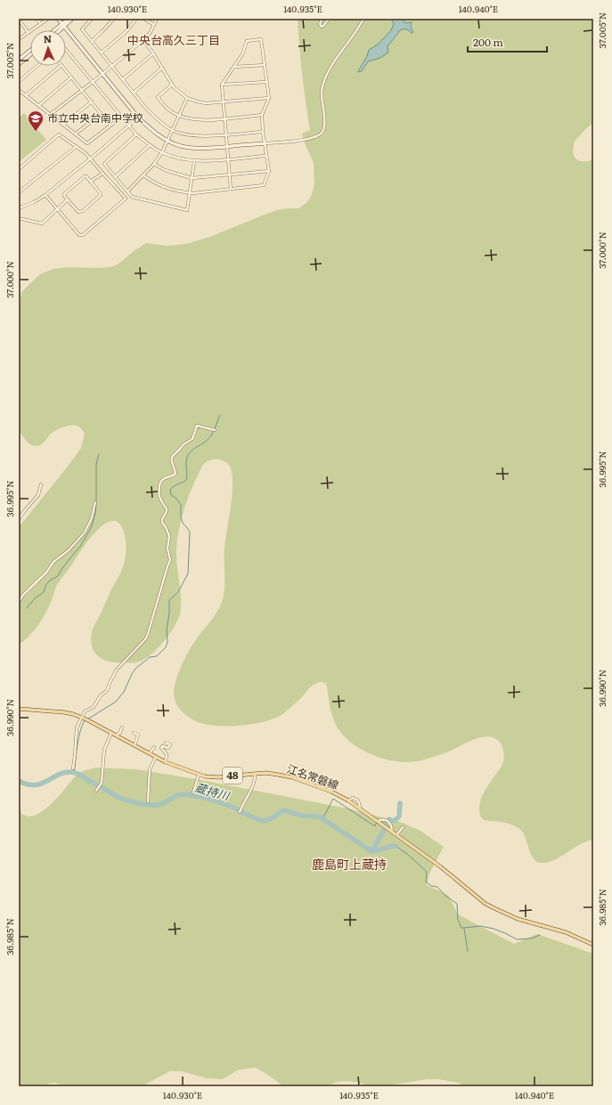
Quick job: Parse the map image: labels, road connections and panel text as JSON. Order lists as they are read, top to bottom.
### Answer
{
  "streets": {
    "main road": ["48", "江名常磐線"]
  },
  "districts": ["中央台高久三丁目", "鹿島町上蔵持"],
  "water": ["蔵持川"],
  "places": {
    "school or university": ["市立中央台南中学校"]
  },
  "scale_bar": "200 m",
  "north": "top",
  "coordinates": [
    "140.930°E",
    "140.935°E",
    "140.940°E",
    "37.005°N",
    "37.000°N",
    "36.995°N",
    "36.990°N",
    "36.985°N"
  ]
}
